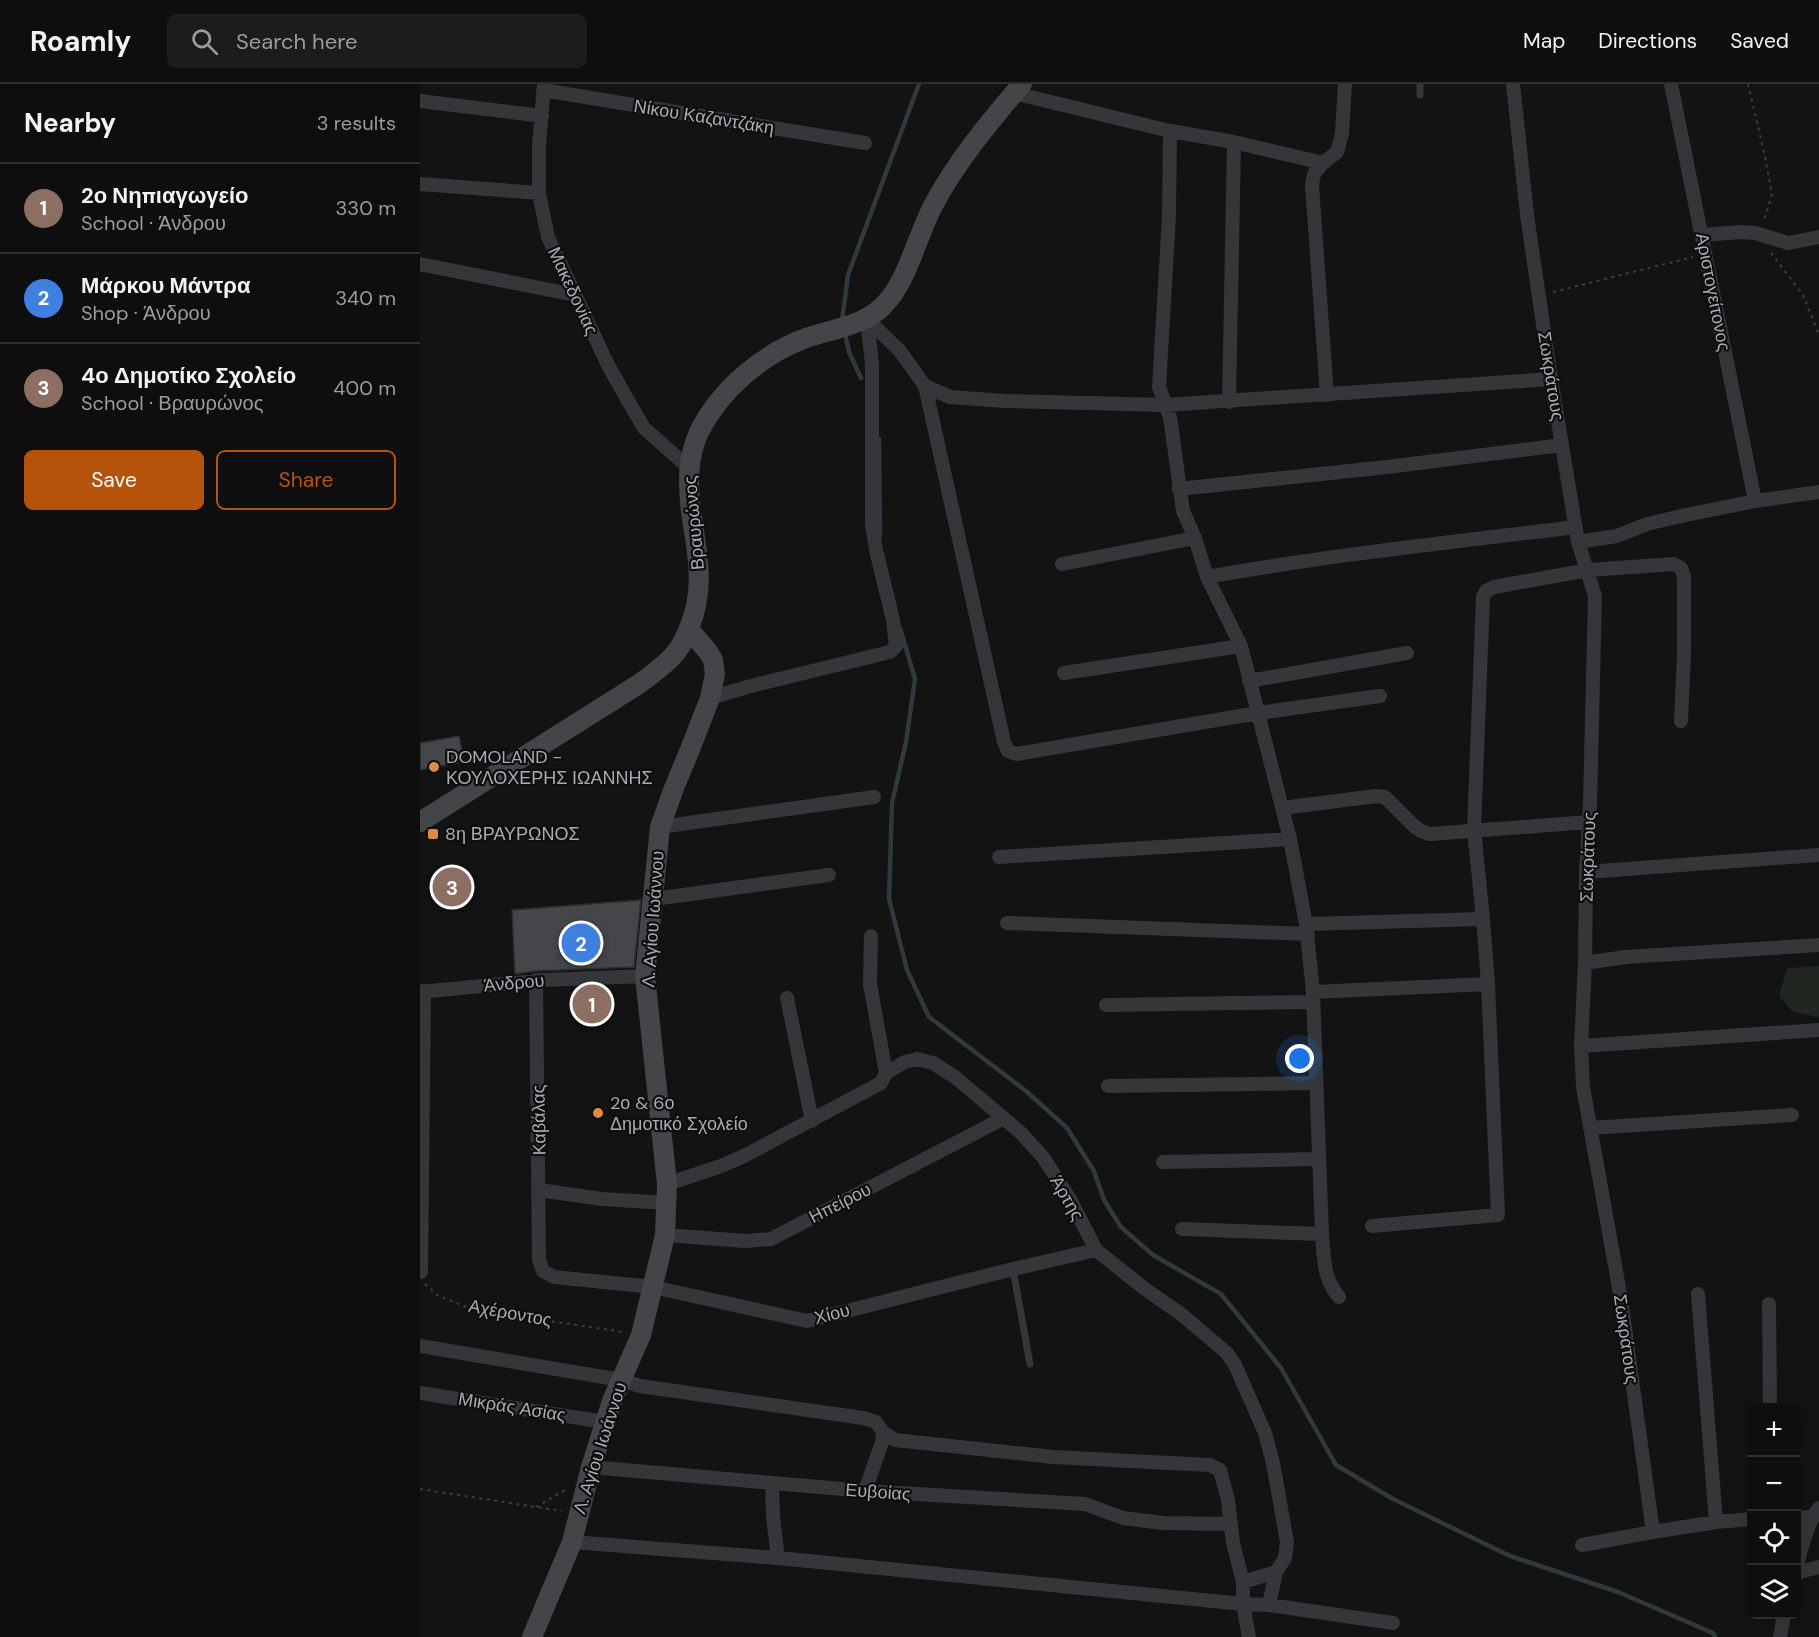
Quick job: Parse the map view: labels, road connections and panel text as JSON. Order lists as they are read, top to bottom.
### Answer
{
  "streets": {
    "street": [
      "Νίκου Καζαντζάκη",
      "Μακεδονίας",
      "Αριστογείτονος",
      "Σωκράτους",
      "Βραυρώνος",
      "Λ. Αγίου Ιωάννου",
      "Άνδρου",
      "Καβάλας",
      "Άρτης",
      "Ηπείρου",
      "Χίου",
      "Μικράς Ασίας",
      "Ευβοίας"
    ],
    "path": ["Αχέροντος"]
  },
  "crossings": [
    ["Νίκου Καζαντζάκη", "Μακεδονίας"],
    ["Μακεδονίας", "Βραυρώνος"],
    ["Βραυρώνος", "Λ. Αγίου Ιωάννου"],
    ["Λ. Αγίου Ιωάννου", "Άνδρου"],
    ["Λ. Αγίου Ιωάννου", "Άρτης"],
    ["Λ. Αγίου Ιωάννου", "Ηπείρου"],
    ["Λ. Αγίου Ιωάννου", "Αχέροντος"],
    ["Λ. Αγίου Ιωάννου", "Χίου"],
    ["Λ. Αγίου Ιωάννου", "Μικράς Ασίας"],
    ["Λ. Αγίου Ιωάννου", "Ευβοίας"],
    ["Άνδρου", "Καβάλας"],
    ["Καβάλας", "Χίου"],
    ["Άρτης", "Ηπείρου"],
    ["Άρτης", "Χίου"]
  ],
  "places": {
    "other": ["DOMOLAND - ΚΟΥΛΟΧΕΡΗΣ ΙΩΑΝΝΗΣ", "2ο & 6ο Δημοτικό Σχολείο"],
    "transit": ["8η ΒΡΑΥΡΩΝΟΣ"]
  },
  "page": {
    "header": "Roamly",
    "search": "Search here",
    "nav": ["Map", "Directions", "Saved"],
    "heading": ["Nearby", "3 results"],
    "list": [
      {
        "mark": "1",
        "name": "2ο Νηπιαγωγείο",
        "note": "School · Άνδρου",
        "value": "330 m"
      },
      {
        "mark": "2",
        "name": "Μάρκου Μάντρα",
        "note": "Shop · Άνδρου",
        "value": "340 m"
      },
      {
        "mark": "3",
        "name": "4ο Δημοτίκο Σχολείο",
        "note": "School · Βραυρώνος",
        "value": "400 m"
      }
    ],
    "buttons": ["Save", "Share"],
    "pins": ["3", "2", "1"],
    "map_buttons": ["+", "−"]
  }
}
